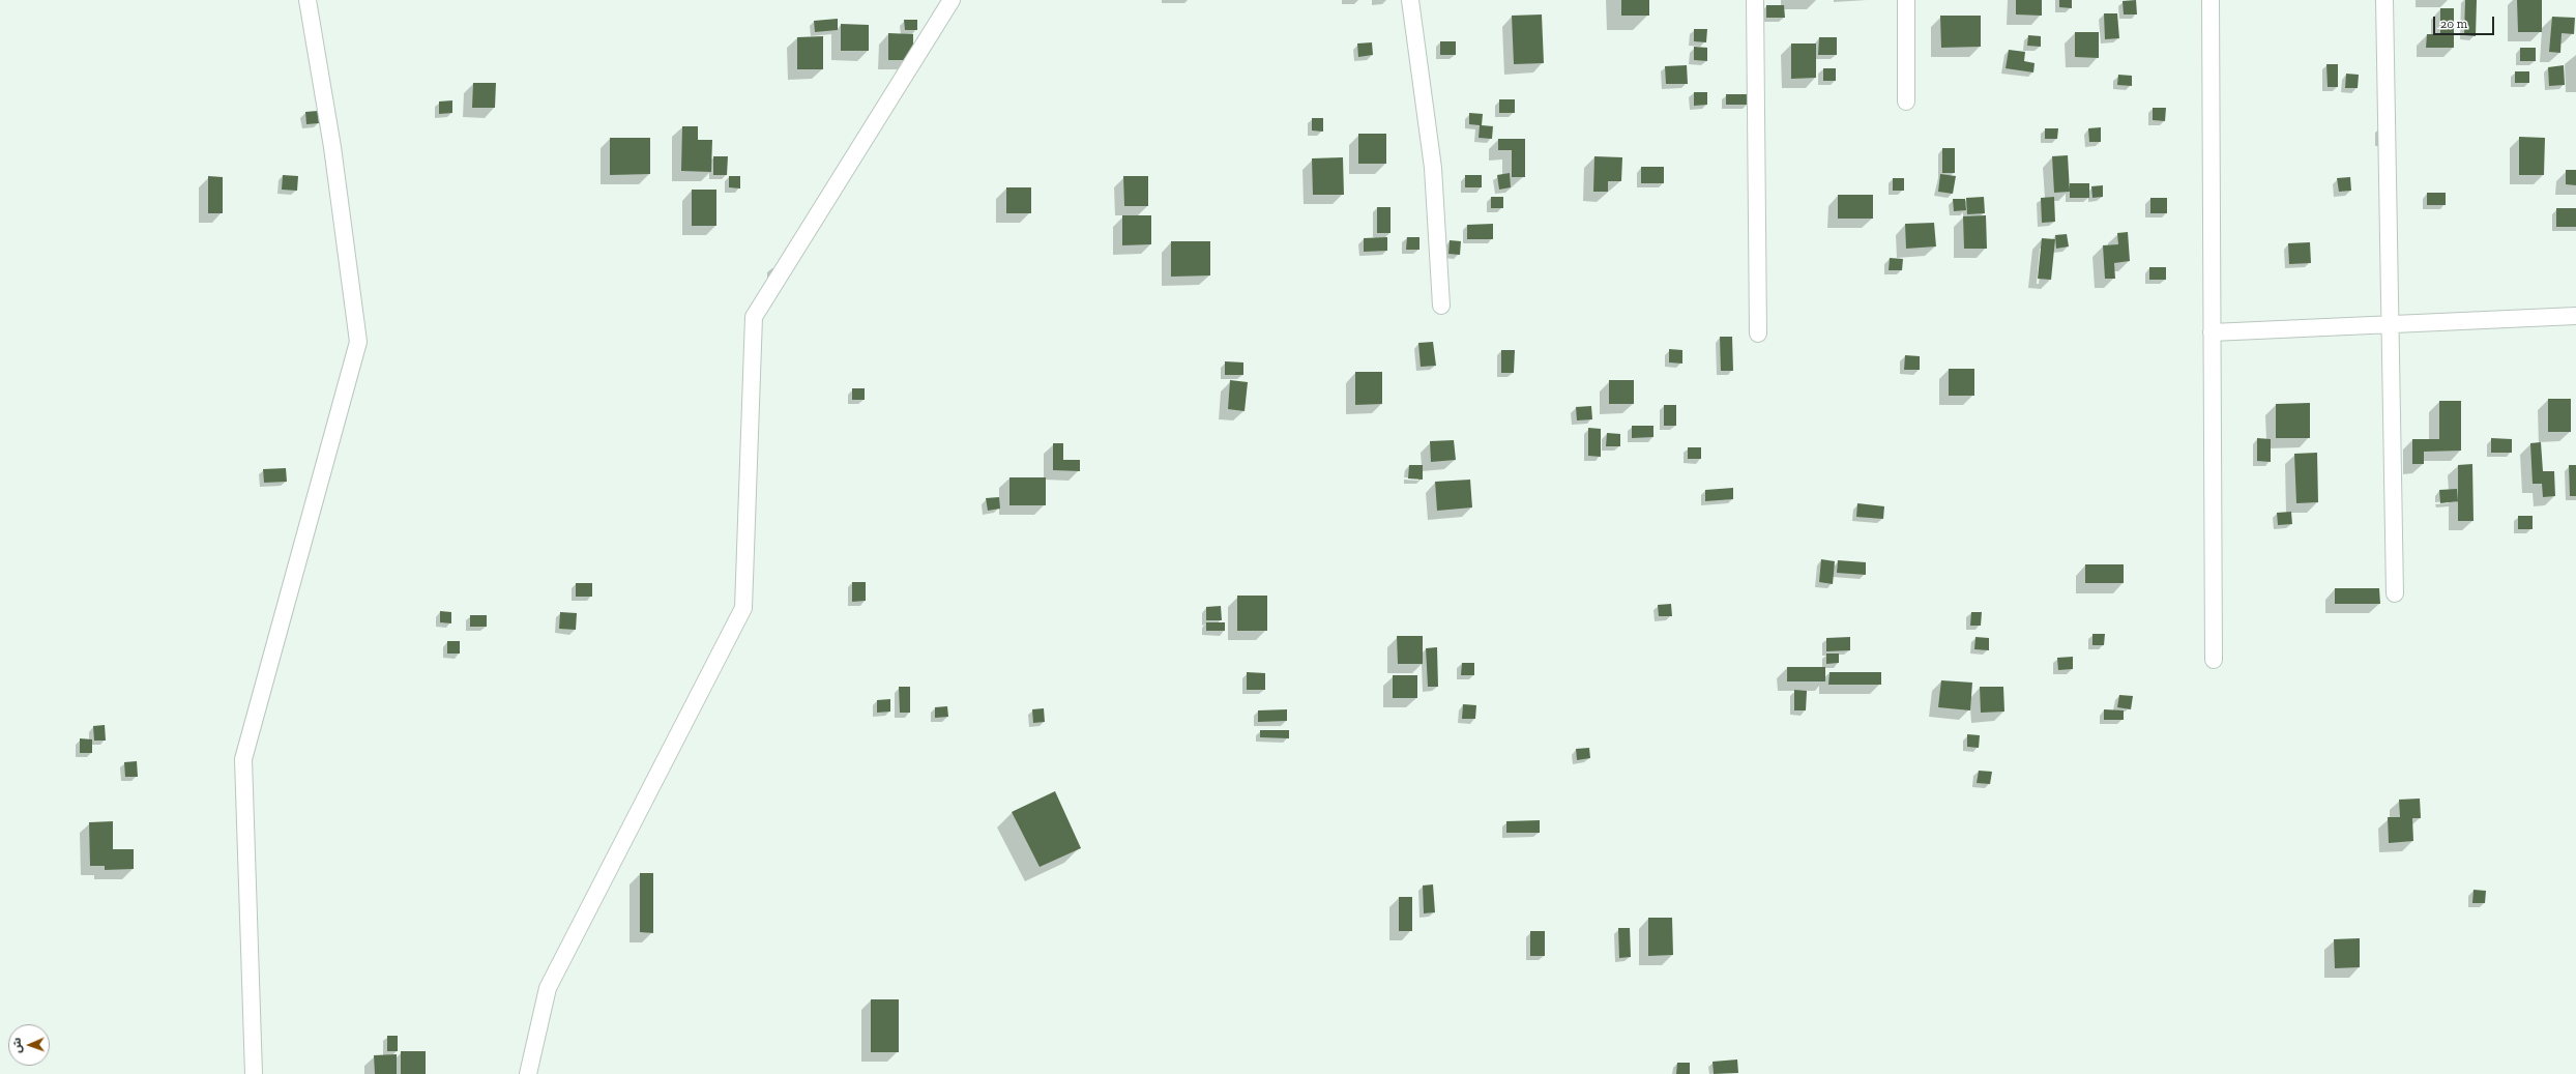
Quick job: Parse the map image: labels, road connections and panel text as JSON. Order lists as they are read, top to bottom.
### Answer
{
  "scale_bar": "20 m",
  "north": "left"
}
